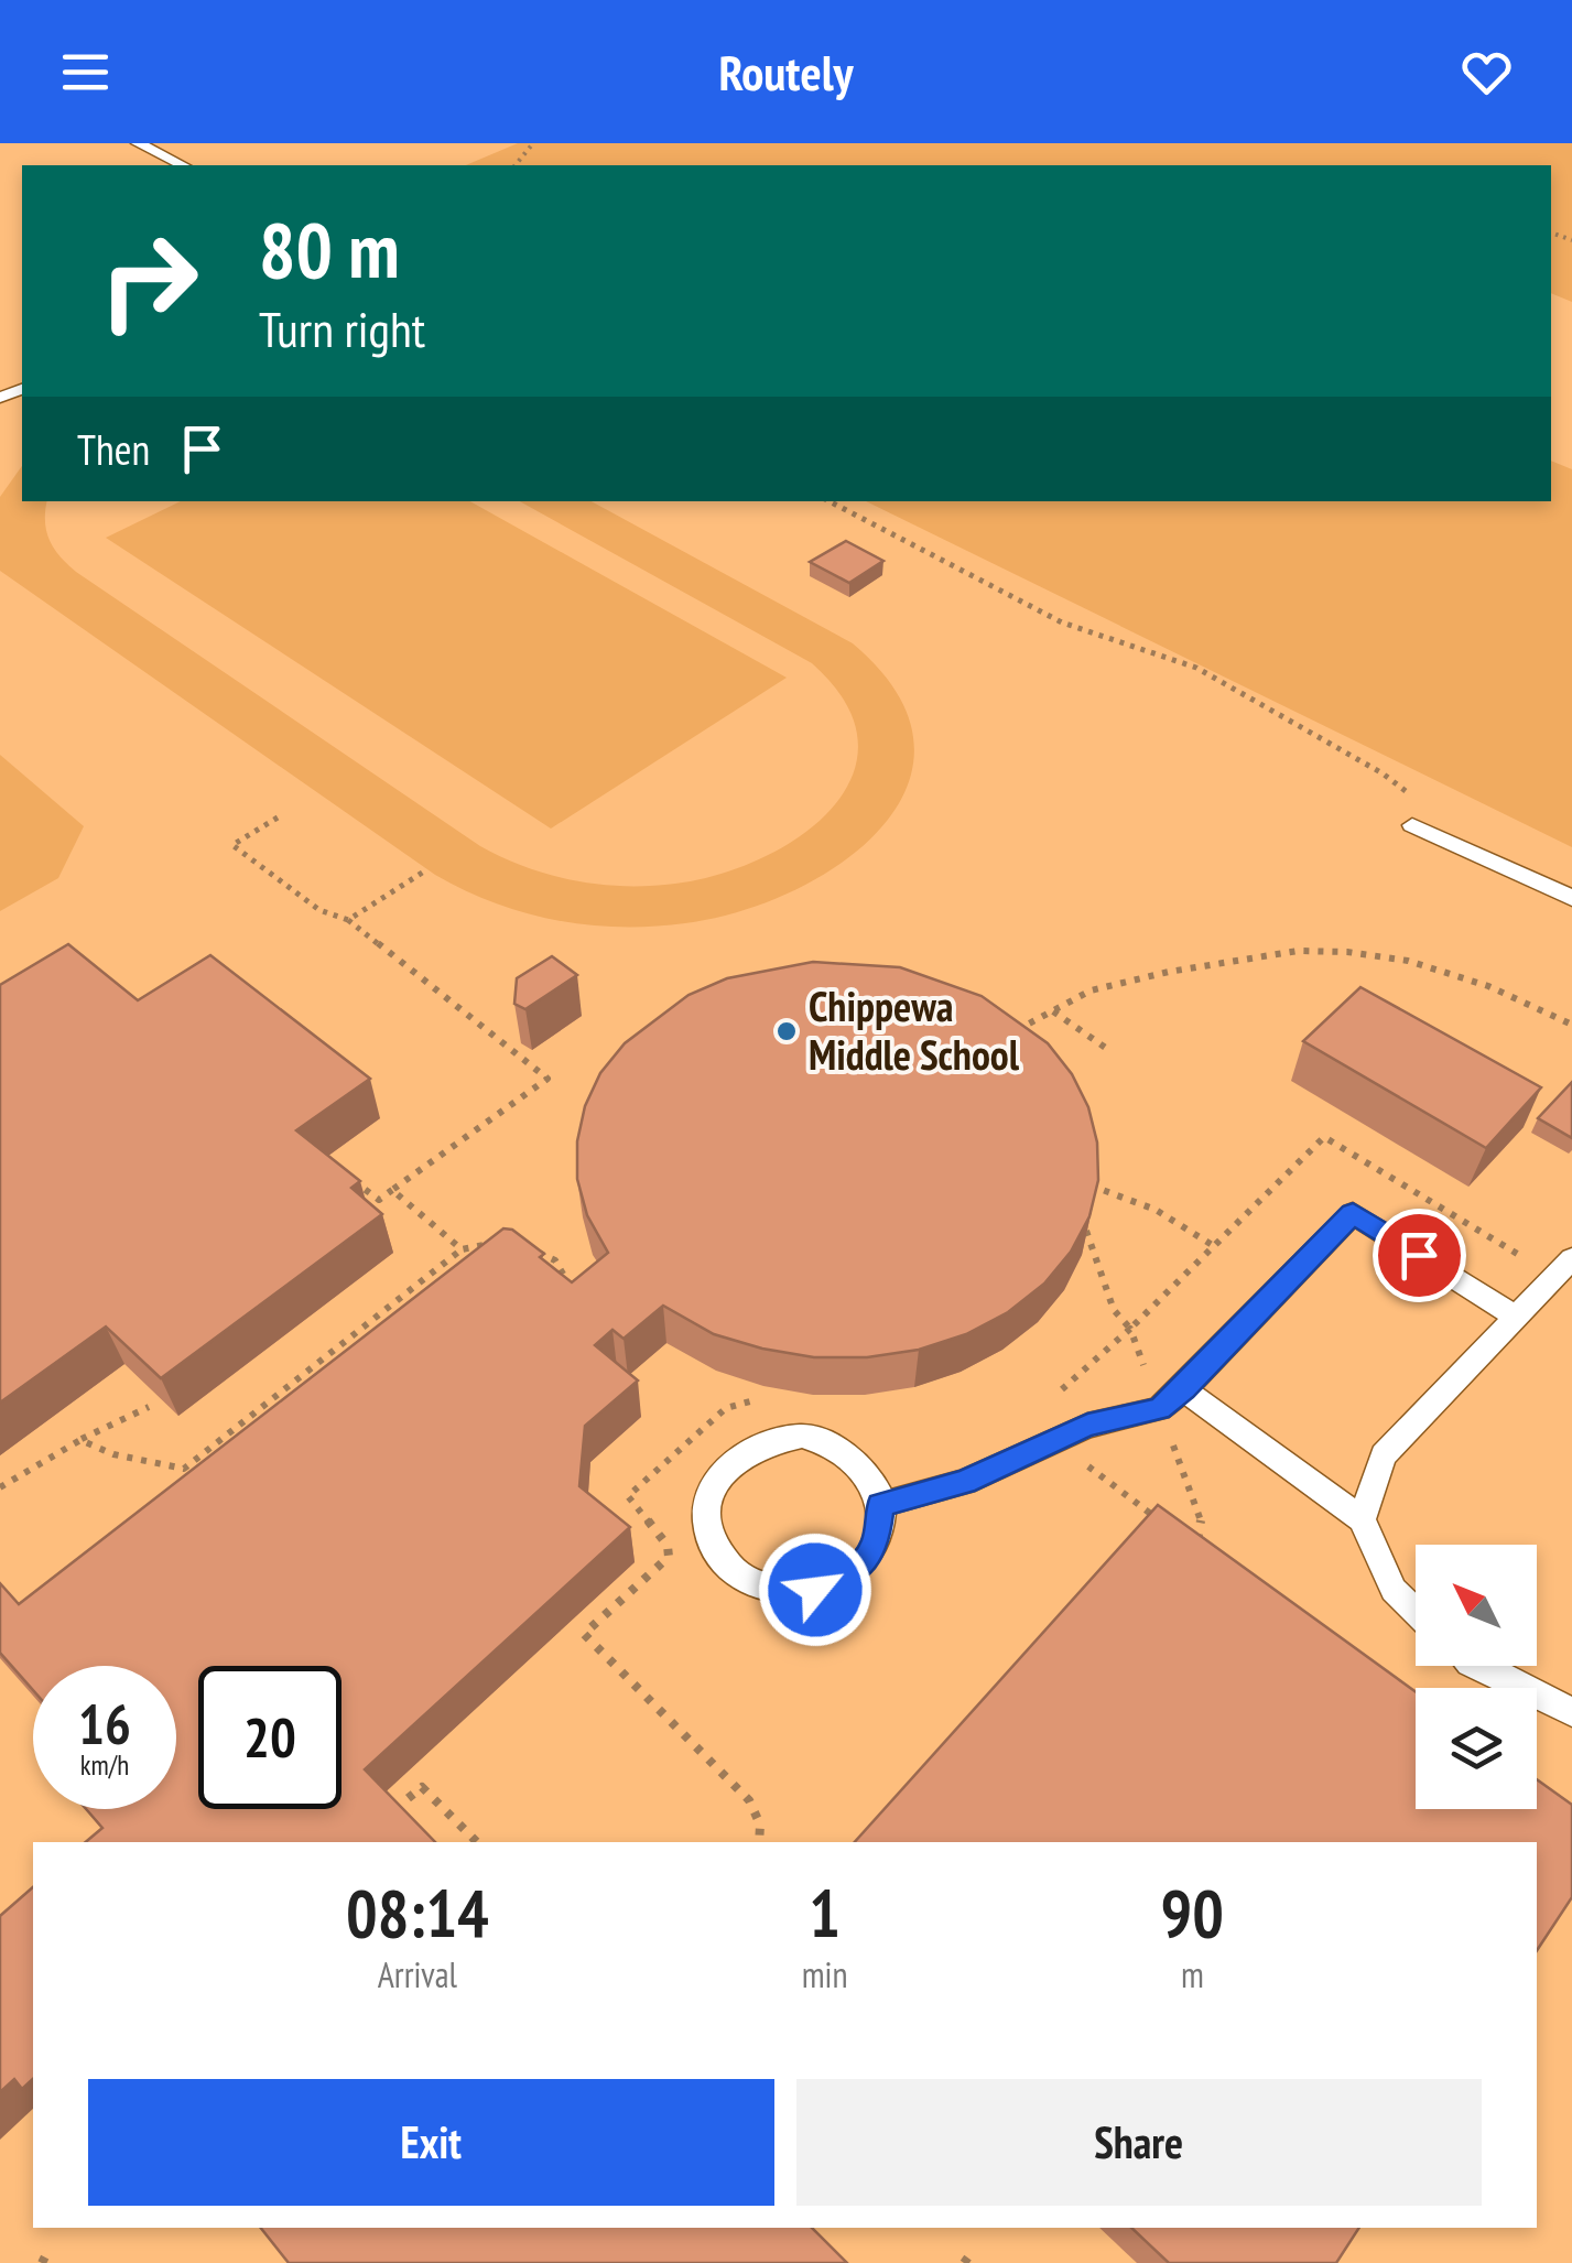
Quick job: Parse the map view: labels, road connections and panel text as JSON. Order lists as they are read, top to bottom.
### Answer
{
  "places": ["Chippewa Middle School"],
  "north": "top left",
  "page": {
    "header": "Routely",
    "turn": ["80 m", "Turn right"],
    "then": "Then",
    "speed": "16 km/h",
    "limit": "20",
    "eta": [
      "08:14",
      "Arrival",
      "1",
      "min",
      "90",
      "m"
    ],
    "buttons": ["Exit", "Share"]
  }
}
